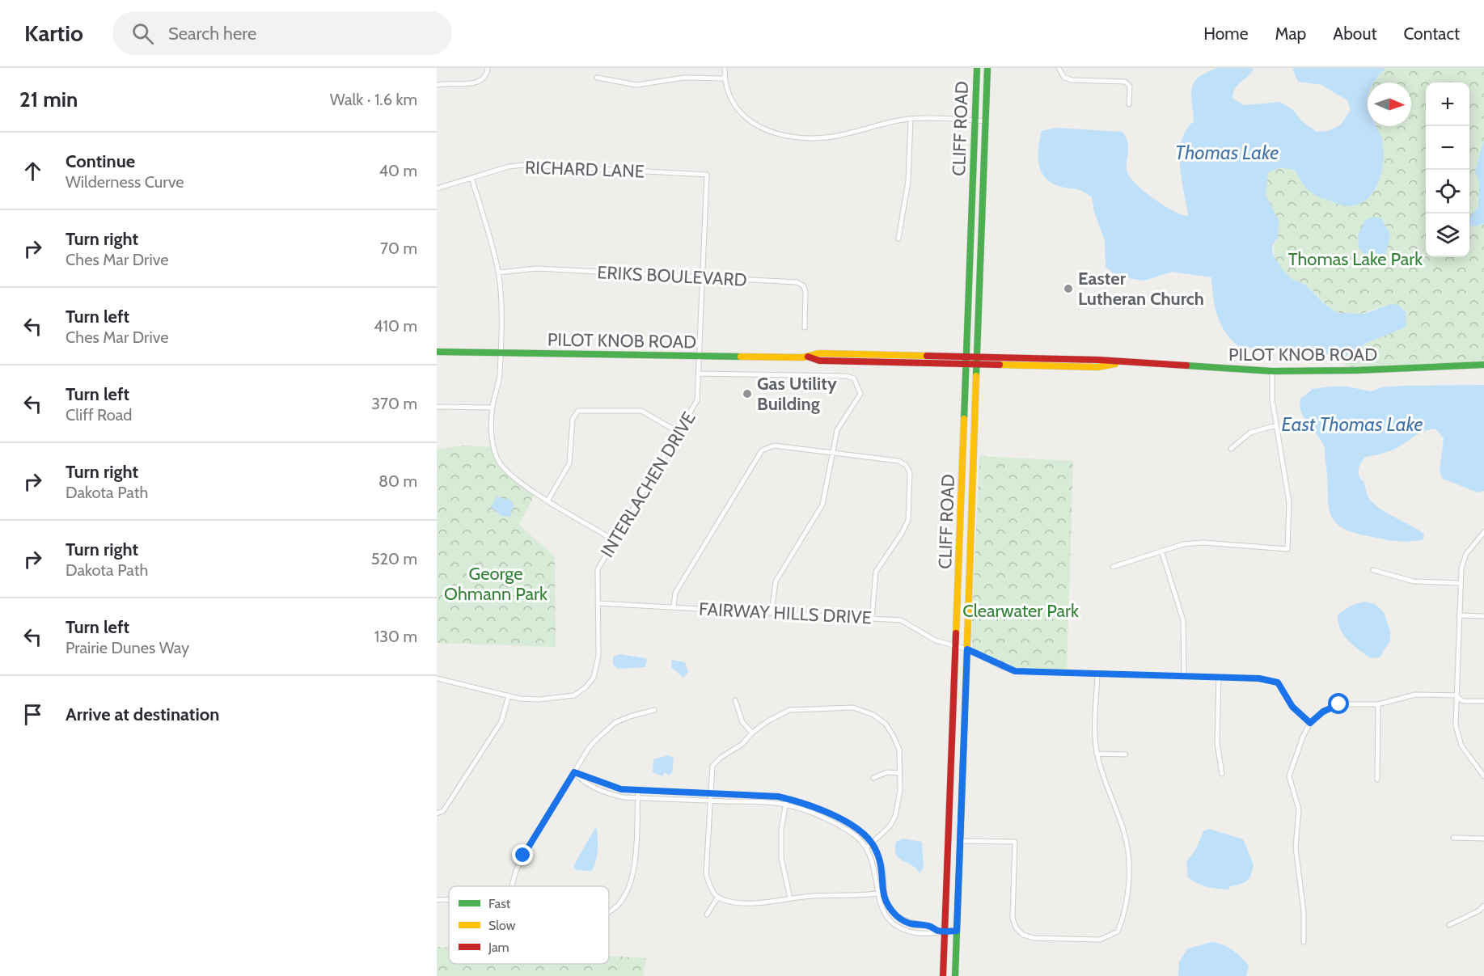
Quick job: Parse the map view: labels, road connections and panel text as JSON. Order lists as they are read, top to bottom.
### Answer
{
  "streets": {
    "main road": ["CLIFF ROAD", "PILOT KNOB ROAD"],
    "street": [
      "RICHARD LANE",
      "ERIKS BOULEVARD",
      "INTERLACHEN DRIVE",
      "FAIRWAY HILLS DRIVE"
    ]
  },
  "crossings": [
    ["CLIFF ROAD", "PILOT KNOB ROAD"],
    ["CLIFF ROAD", "FAIRWAY HILLS DRIVE"],
    ["RICHARD LANE", "INTERLACHEN DRIVE"],
    ["ERIKS BOULEVARD", "INTERLACHEN DRIVE"],
    ["PILOT KNOB ROAD", "INTERLACHEN DRIVE"],
    ["INTERLACHEN DRIVE", "FAIRWAY HILLS DRIVE"]
  ],
  "water": ["Thomas Lake", "East Thomas Lake"],
  "parks": ["Thomas Lake Park", "George Ohmann Park", "Clearwater Park"],
  "places": ["Easter Lutheran Church", "Gas Utility Building"],
  "legend": ["Fast", "Slow", "Jam"],
  "north": "right",
  "page": {
    "header": "Kartio",
    "search": "Search here",
    "nav": [
      "Home",
      "Map",
      "About",
      "Contact"
    ],
    "heading": ["21 min", "Walk · 1.6 km"],
    "map_buttons": ["+", "−"],
    "list": [
      ["Continue", "Wilderness Curve", "40 m"],
      ["Turn right", "Ches Mar Drive", "70 m"],
      ["Turn left", "Ches Mar Drive", "410 m"],
      ["Turn left", "Cliff Road", "370 m"],
      ["Turn right", "Dakota Path", "80 m"],
      ["Turn right", "Dakota Path", "520 m"],
      ["Turn left", "Prairie Dunes Way", "130 m"],
      "Arrive at destination"
    ]
  }
}
